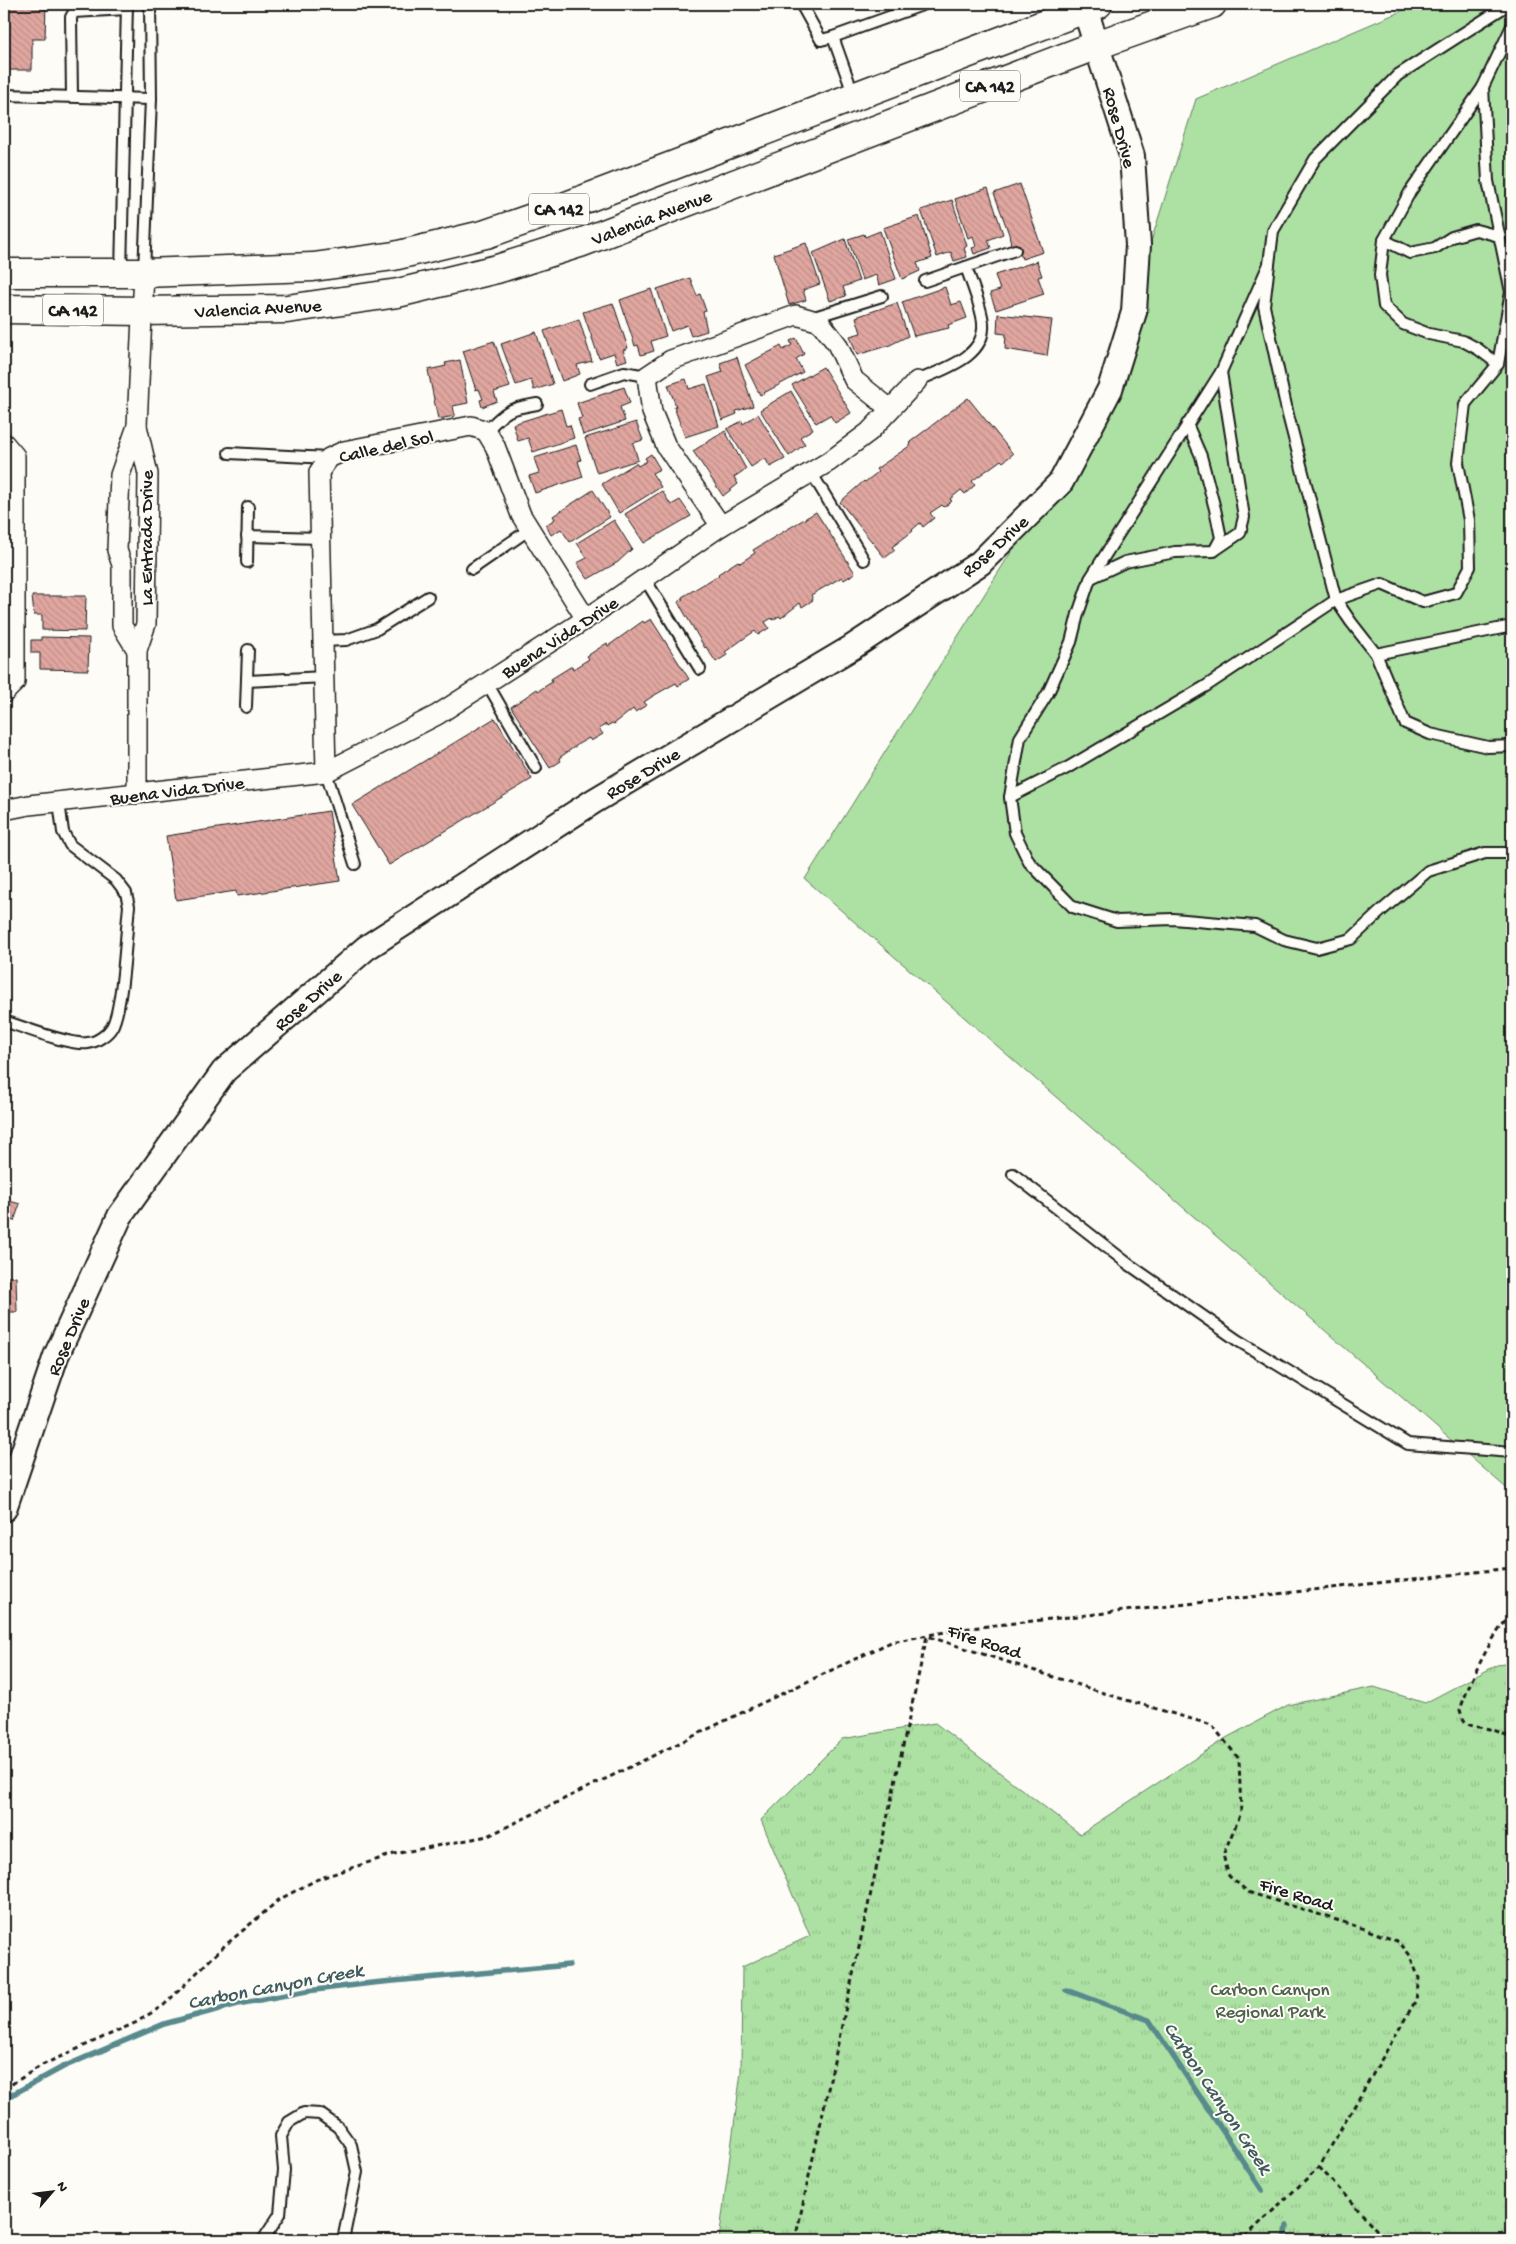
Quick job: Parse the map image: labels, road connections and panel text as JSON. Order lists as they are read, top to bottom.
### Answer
{
  "streets": {
    "main road": ["CA 142", "Valencia Avenue"],
    "street": [
      "Rose Drive",
      "Calle del Sol",
      "La Entrada Drive",
      "Buena Vida Drive"
    ],
    "path": ["Fire Road"]
  },
  "crossings": [
    ["Rose Drive", "Valencia Avenue"],
    ["Valencia Avenue", "La Entrada Drive"],
    ["Calle del Sol", "Buena Vida Drive"],
    ["La Entrada Drive", "Buena Vida Drive"]
  ],
  "water": ["Carbon Canyon Creek"],
  "parks": ["Carbon Canyon Regional Park"],
  "north": "top right"
}
